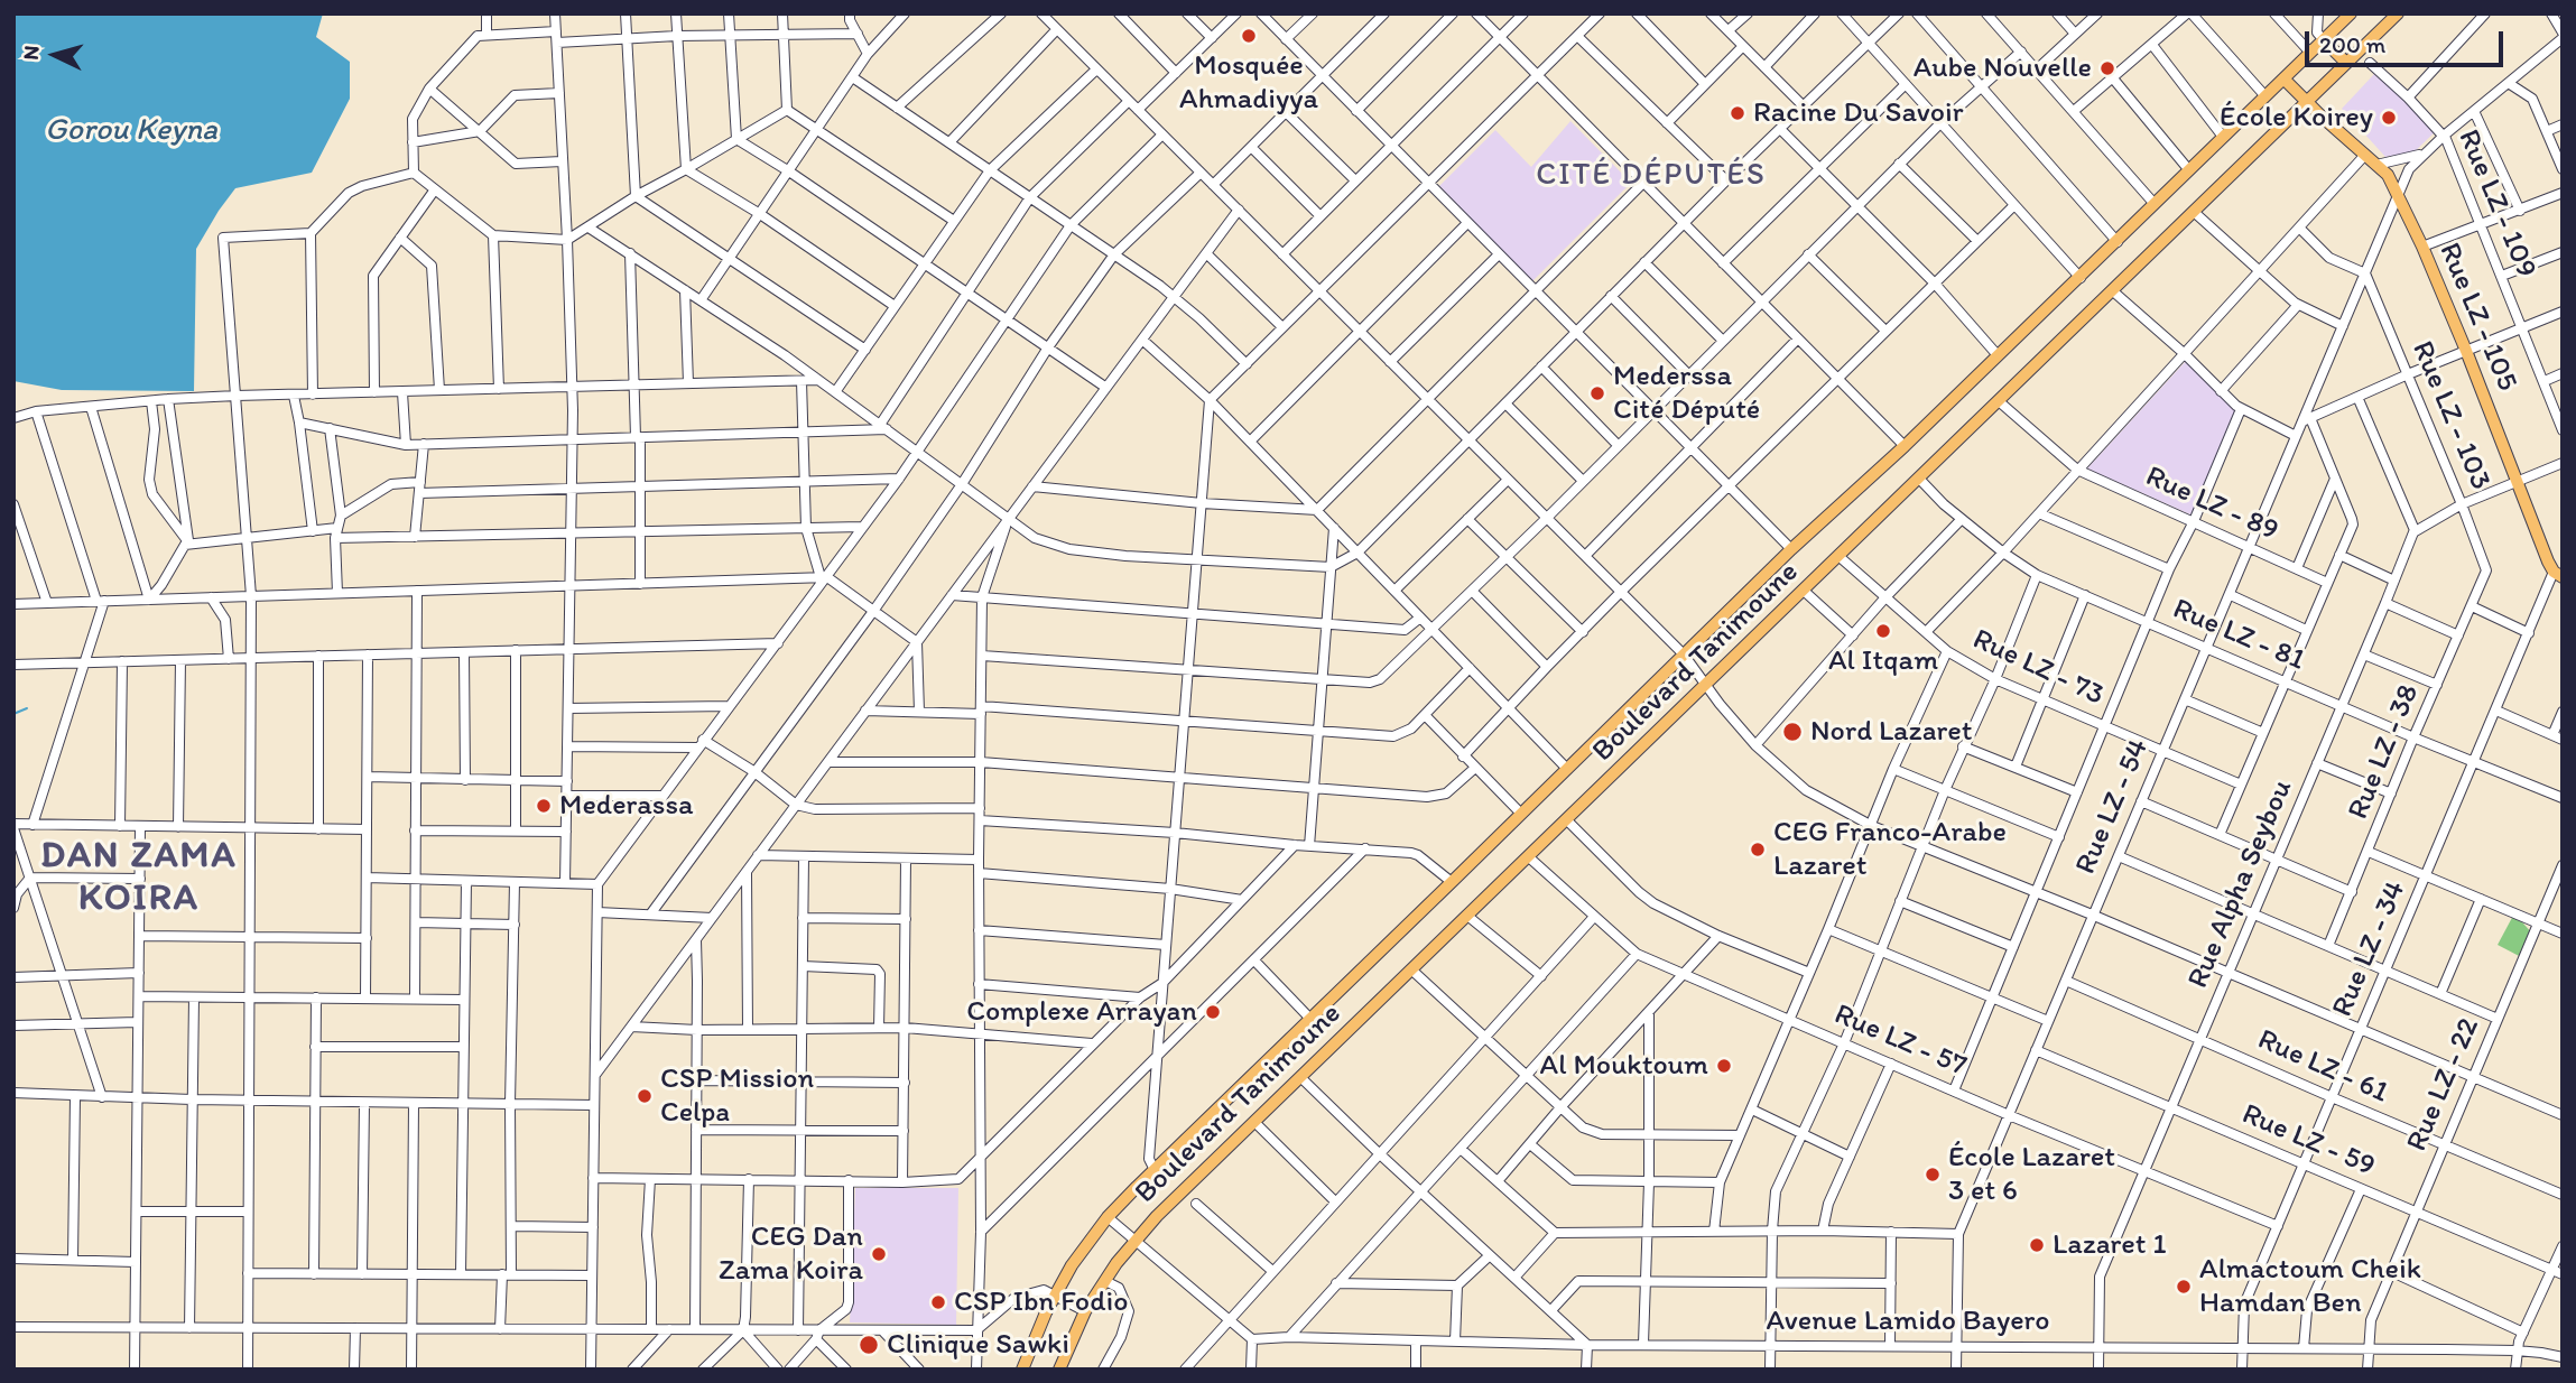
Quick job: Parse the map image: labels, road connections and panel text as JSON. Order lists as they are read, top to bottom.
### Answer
{
  "streets": {
    "main road": ["Rue LZ - 105", "Boulevard Tanimoune"],
    "street": [
      "Rue LZ - 109",
      "Rue LZ - 103",
      "Rue LZ - 89",
      "Rue LZ - 81",
      "Rue LZ - 73",
      "Rue LZ - 38",
      "Rue LZ - 54",
      "Rue Alpha Seybou",
      "Rue LZ - 34",
      "Rue LZ - 57",
      "Rue LZ - 61",
      "Rue LZ - 22",
      "Rue LZ - 59",
      "Avenue Lamido Bayero"
    ]
  },
  "crossings": [
    ["Rue LZ - 105", "Boulevard Tanimoune"],
    ["Rue LZ - 105", "Rue LZ - 54"],
    ["Rue LZ - 105", "Rue LZ - 34"],
    ["Rue LZ - 103", "Rue LZ - 38"],
    ["Rue LZ - 103", "Rue LZ - 54"],
    ["Rue LZ - 89", "Boulevard Tanimoune"],
    ["Rue LZ - 89", "Rue LZ - 54"],
    ["Rue LZ - 81", "Boulevard Tanimoune"],
    ["Rue LZ - 81", "Rue LZ - 38"],
    ["Rue LZ - 81", "Rue LZ - 54"],
    ["Rue LZ - 81", "Rue Alpha Seybou"],
    ["Rue LZ - 81", "Rue LZ - 34"],
    ["Boulevard Tanimoune", "Rue LZ - 73"],
    ["Boulevard Tanimoune", "Rue LZ - 57"],
    ["Rue LZ - 73", "Rue LZ - 54"],
    ["Rue LZ - 54", "Rue LZ - 57"],
    ["Rue LZ - 54", "Rue LZ - 61"],
    ["Rue LZ - 54", "Rue LZ - 59"],
    ["Rue LZ - 54", "Avenue Lamido Bayero"],
    ["Rue Alpha Seybou", "Rue LZ - 57"],
    ["Rue Alpha Seybou", "Rue LZ - 61"],
    ["Rue Alpha Seybou", "Rue LZ - 59"],
    ["Rue Alpha Seybou", "Avenue Lamido Bayero"],
    ["Rue LZ - 34", "Rue LZ - 57"],
    ["Rue LZ - 34", "Rue LZ - 61"],
    ["Rue LZ - 34", "Rue LZ - 59"],
    ["Rue LZ - 34", "Avenue Lamido Bayero"],
    ["Rue LZ - 61", "Rue LZ - 22"],
    ["Rue LZ - 22", "Rue LZ - 59"],
    ["Rue LZ - 22", "Avenue Lamido Bayero"]
  ],
  "districts": ["CITÉ DÉPUTÉS", "DAN ZAMA KOIRA"],
  "water": ["Gorou Keyna"],
  "places": [
    "Mosquée Ahmadiyya",
    "Aube Nouvelle",
    "Racine Du Savoir",
    "École Koirey",
    "Mederssa Cité Député",
    "Al Itqam",
    "Nord Lazaret",
    "Mederassa",
    "CEG Franco-Arabe Lazaret",
    "Complexe Arrayan",
    "Al Mouktoum",
    "CSP Mission Celpa",
    "École Lazaret 3 et 6",
    "Lazaret 1",
    "CEG Dan Zama Koira",
    "Almactoum Cheik Hamdan Ben",
    "CSP Ibn Fodio",
    "Clinique Sawki"
  ],
  "scale_bar": "200 m",
  "north": "left"
}
